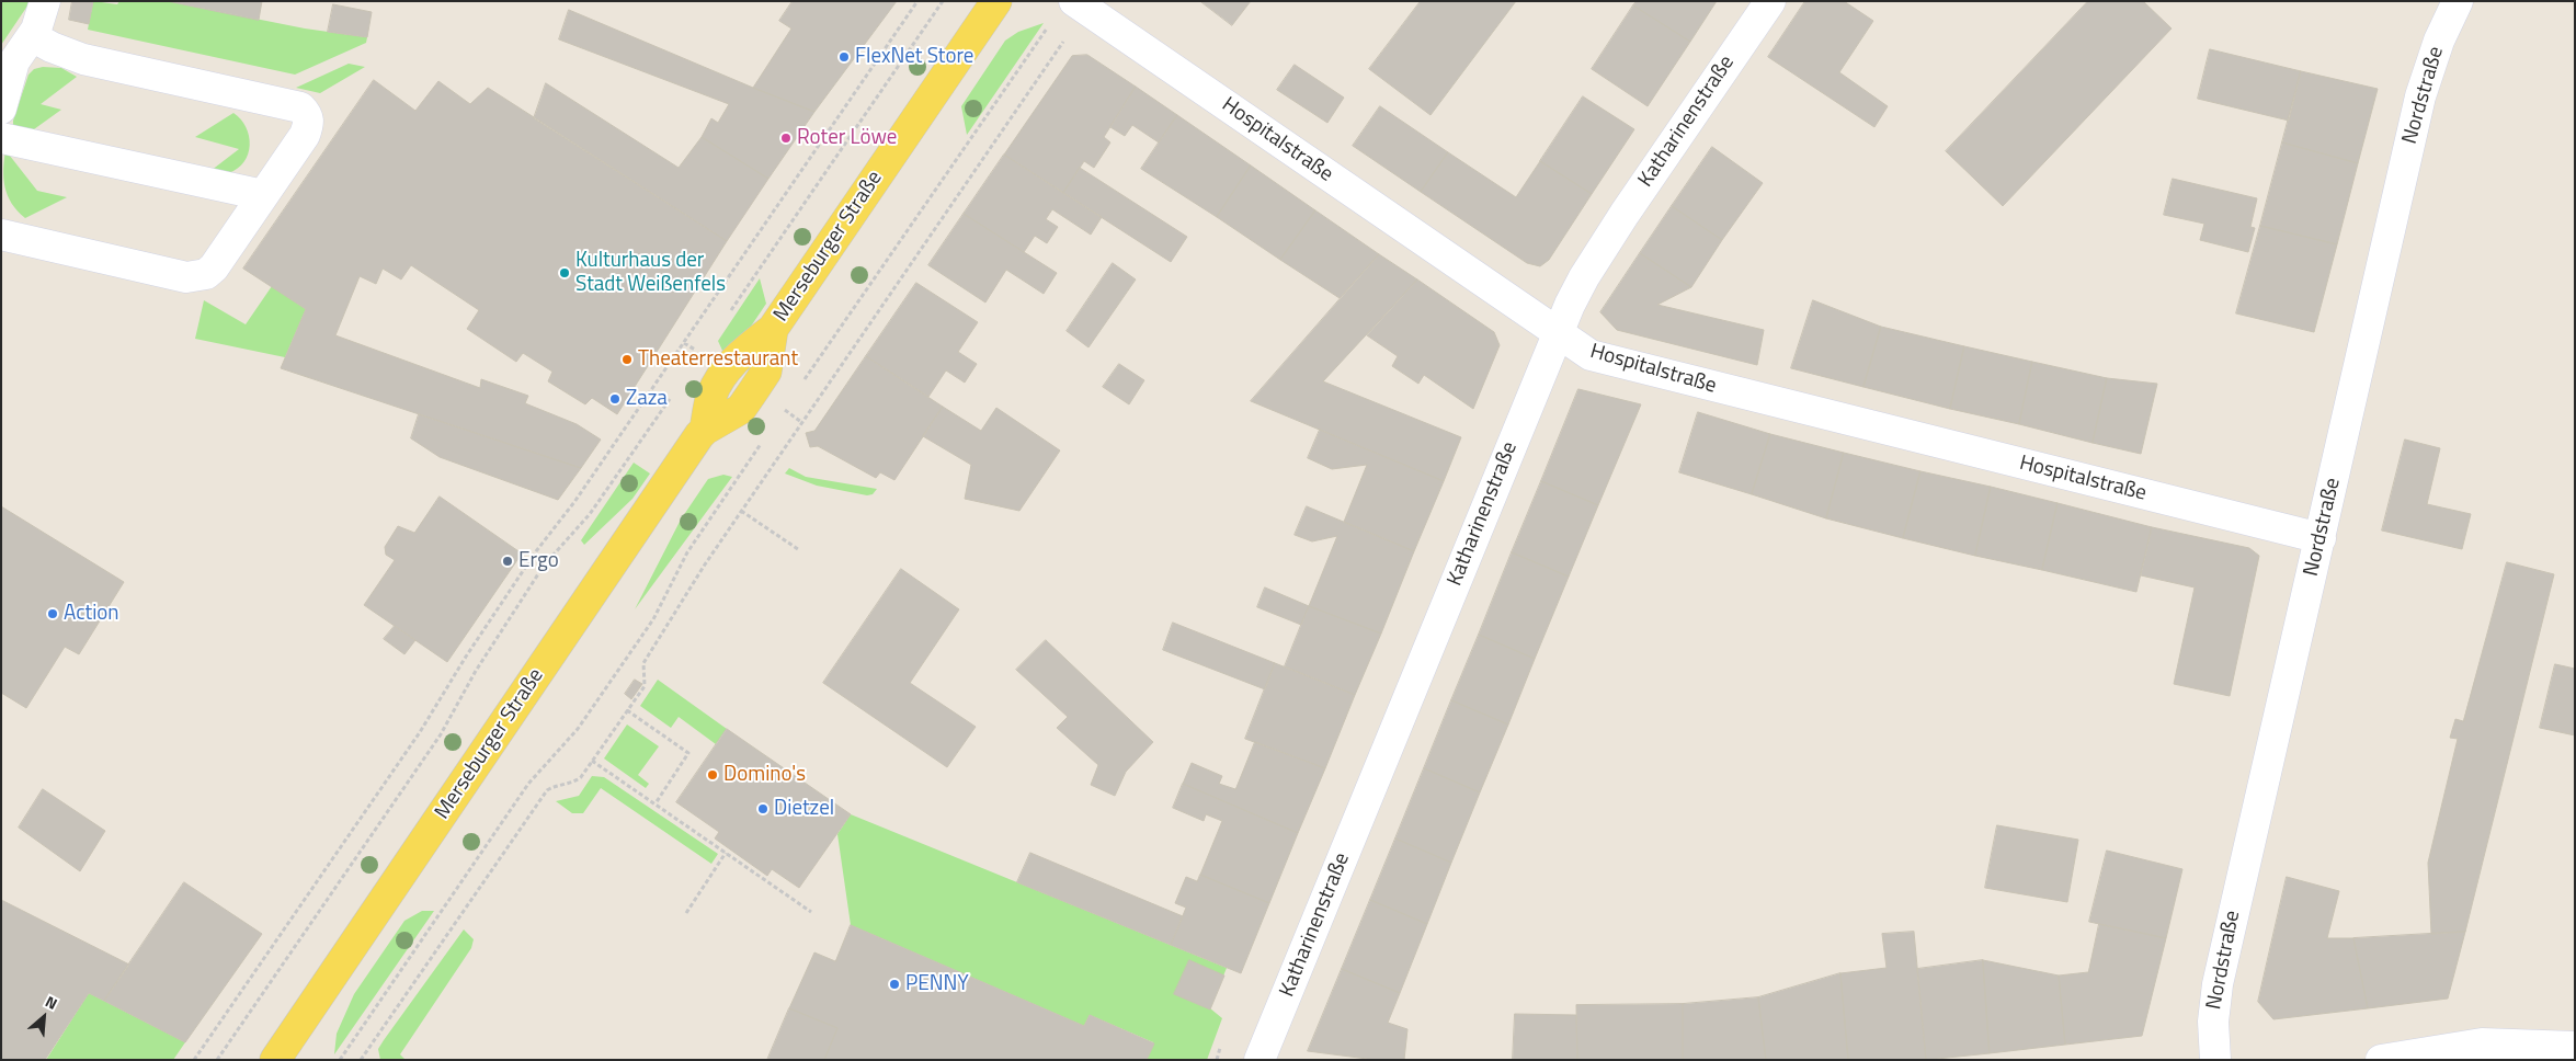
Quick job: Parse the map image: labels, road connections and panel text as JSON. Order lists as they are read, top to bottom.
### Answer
{
  "streets": {
    "main road": ["Merseburger Straße"],
    "street": ["Nordstraße", "Katharinenstraße", "Hospitalstraße"]
  },
  "crossings": [
    ["Nordstraße", "Hospitalstraße"],
    ["Katharinenstraße", "Hospitalstraße"]
  ],
  "places": [
    "FlexNet Store",
    "Roter Löwe",
    "Kulturhaus der Stadt Weißenfels",
    "Theaterrestaurant",
    "Zaza",
    "Ergo",
    "Action",
    "Domino's",
    "Dietzel",
    "PENNY"
  ],
  "north": "top right"
}
